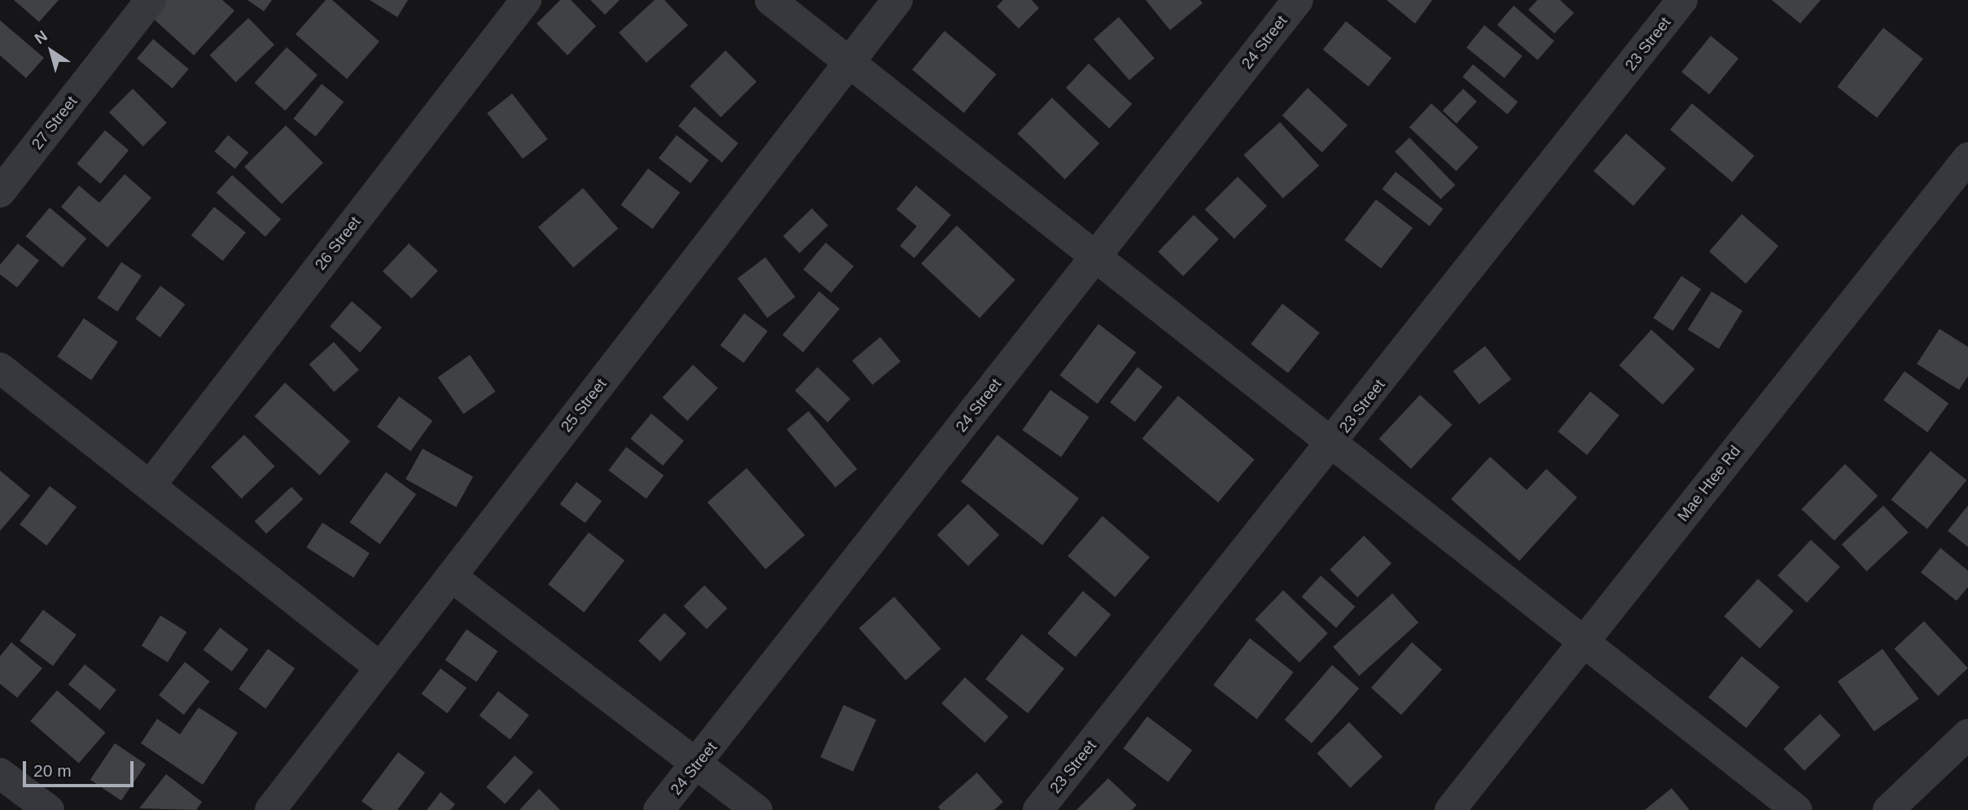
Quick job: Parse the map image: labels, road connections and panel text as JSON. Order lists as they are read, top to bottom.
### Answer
{
  "streets": {
    "street": [
      "24 Street",
      "23 Street",
      "27 Street",
      "26 Street",
      "25 Street",
      "Mae Htee Rd"
    ]
  },
  "scale_bar": "20 m",
  "north": "top left"
}
